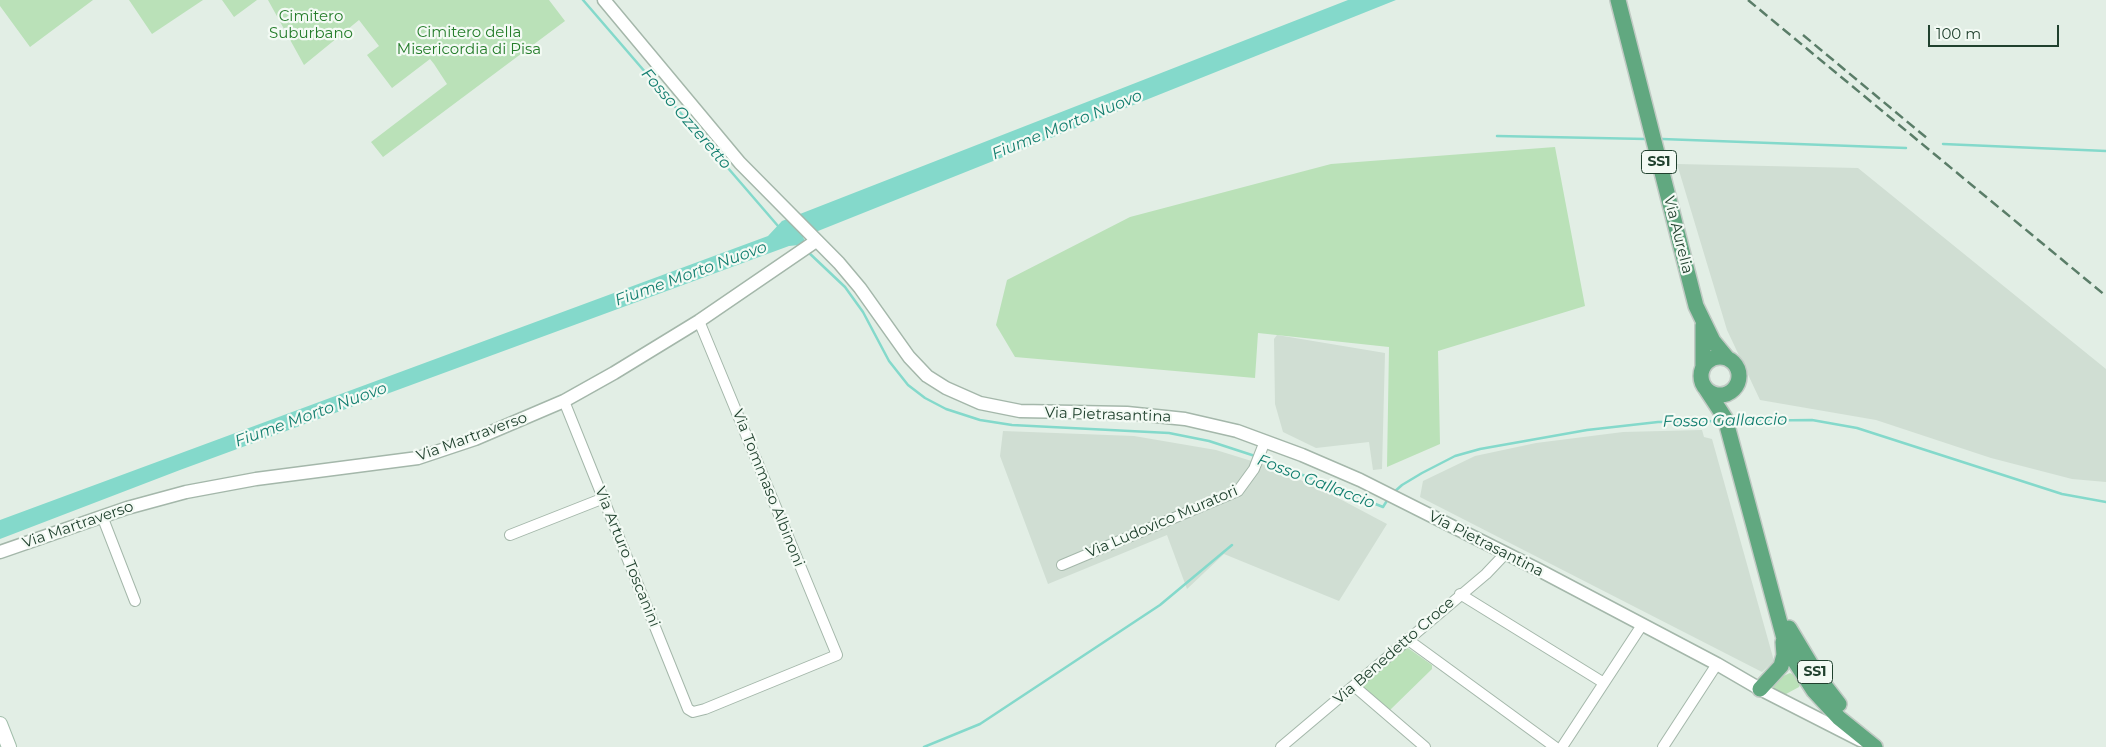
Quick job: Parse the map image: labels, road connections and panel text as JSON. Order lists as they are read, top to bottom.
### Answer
{
  "streets": {
    "main road": ["SS1", "Via Aurelia"],
    "street": [
      "Via Pietrasantina",
      "Via Martraverso",
      "Via Tommaso Albinoni",
      "Via Ludovico Muratori",
      "Via Arturo Toscanini",
      "Via Benedetto Croce"
    ]
  },
  "crossings": [
    ["SS1", "Via Aurelia"],
    ["SS1", "Via Pietrasantina"],
    ["Via Pietrasantina", "Via Martraverso"],
    ["Via Pietrasantina", "Via Ludovico Muratori"],
    ["Via Pietrasantina", "Via Benedetto Croce"],
    ["Via Martraverso", "Via Tommaso Albinoni"],
    ["Via Martraverso", "Via Arturo Toscanini"],
    ["Via Tommaso Albinoni", "Via Arturo Toscanini"]
  ],
  "water": ["Fosso Ozzeretto", "Fiume Morto Nuovo", "Fosso Gallaccio"],
  "parks": ["Cimitero Suburbano", "Cimitero della Misericordia di Pisa"],
  "scale_bar": "100 m"
}
